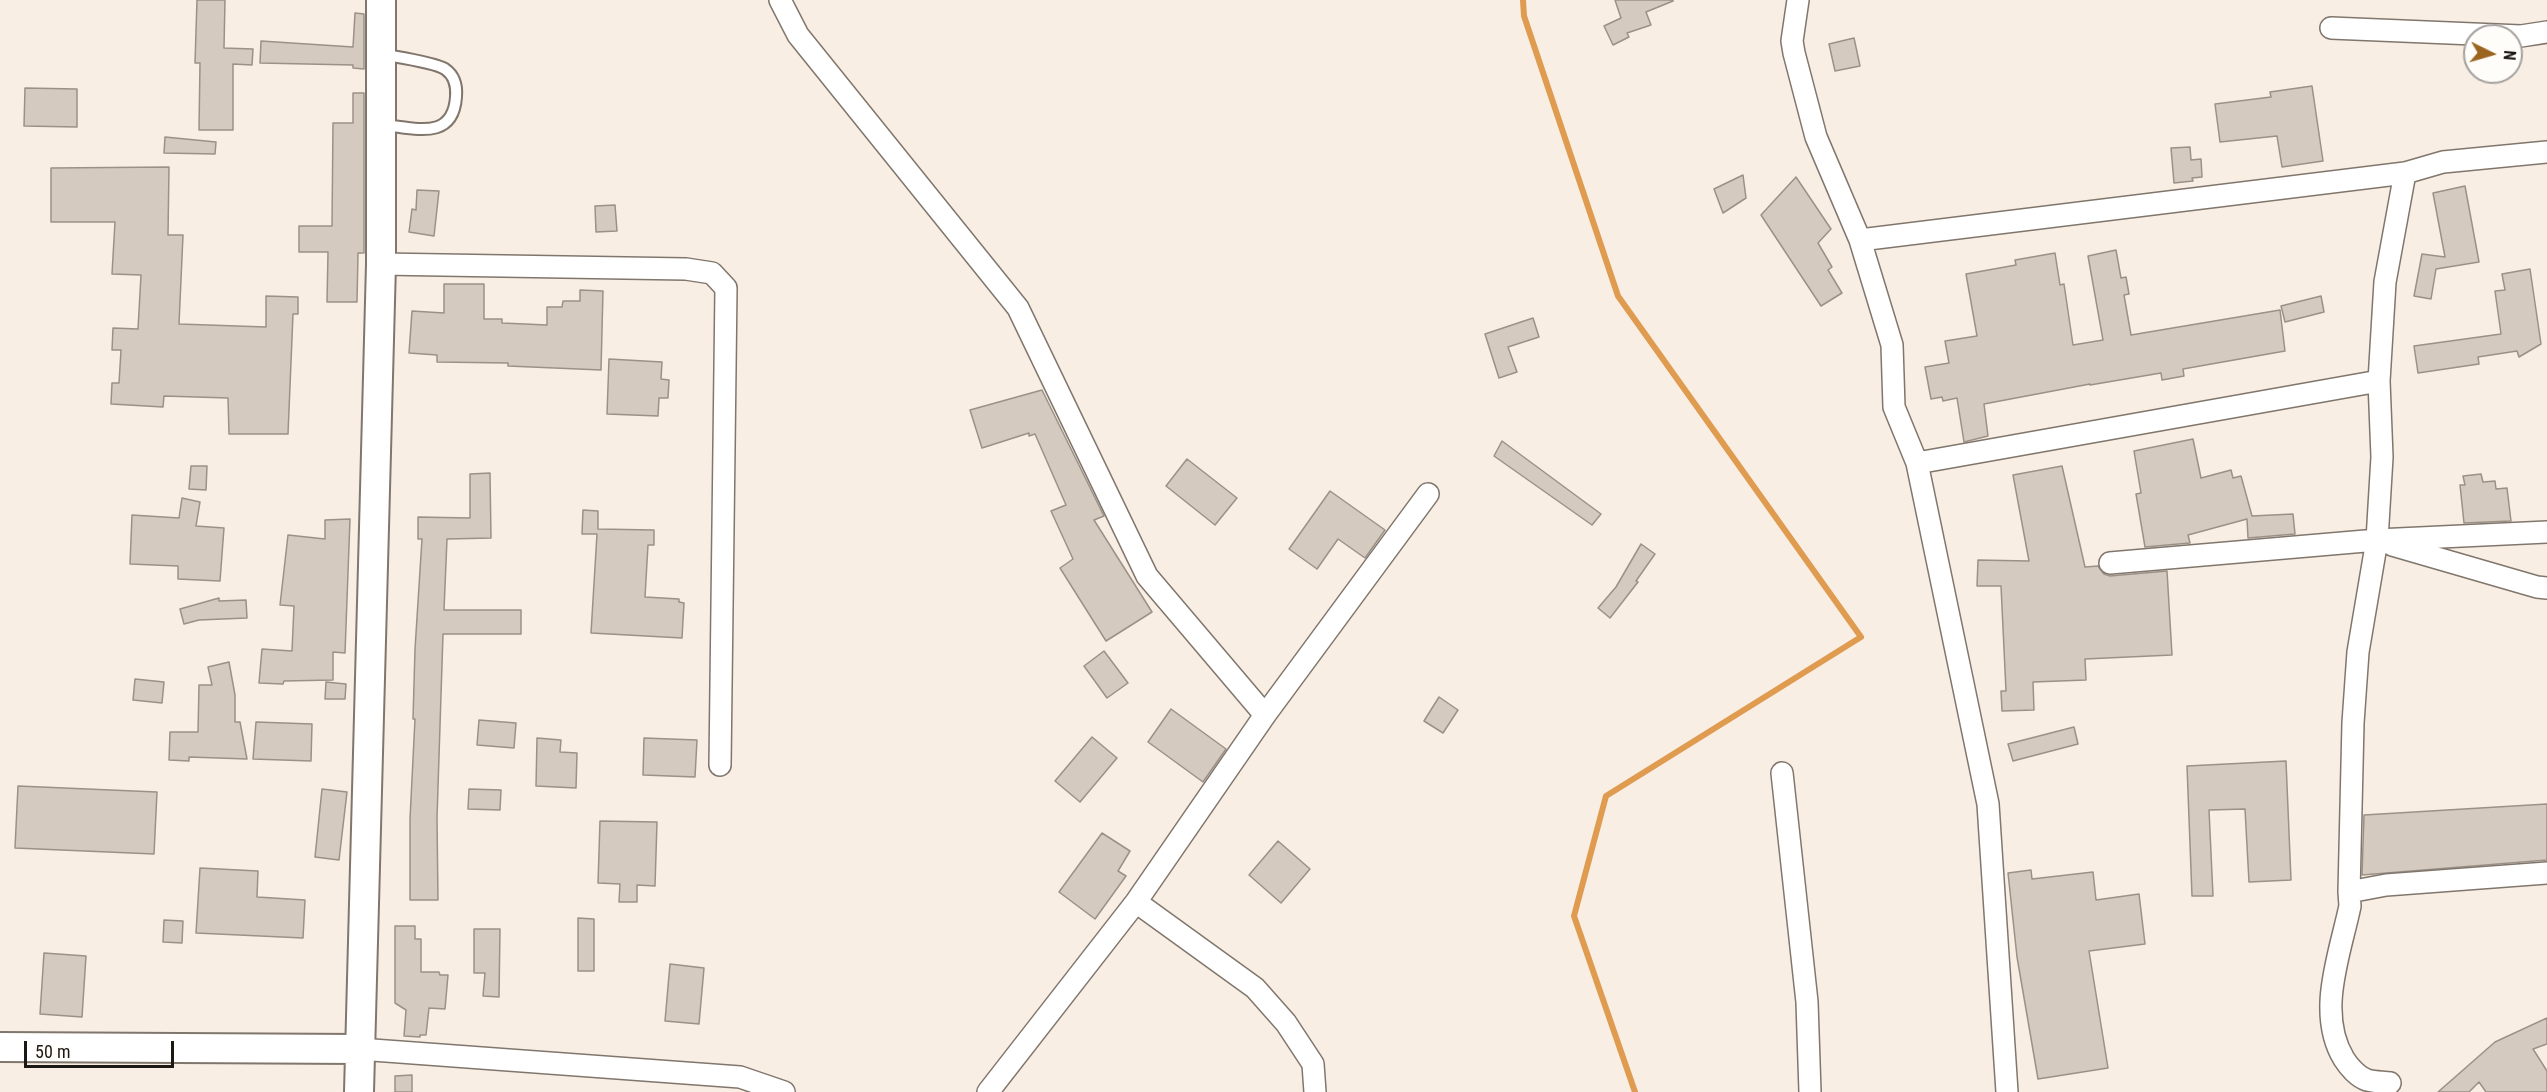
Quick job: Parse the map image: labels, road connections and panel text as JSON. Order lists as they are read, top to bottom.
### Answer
{
  "scale_bar": "50 m",
  "north": "right"
}
